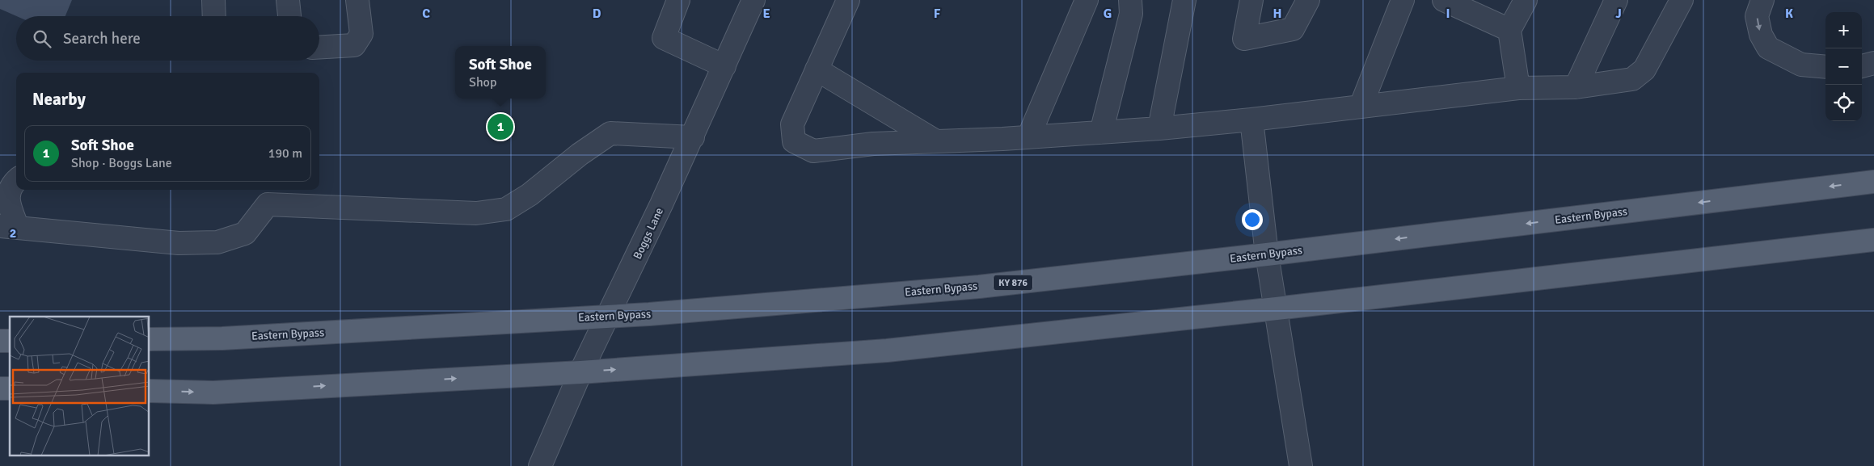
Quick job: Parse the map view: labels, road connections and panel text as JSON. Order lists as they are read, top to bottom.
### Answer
{
  "streets": {
    "main road": ["Eastern Bypass", "KY 876"],
    "street": ["Boggs Lane"]
  },
  "crossings": [
    ["Eastern Bypass", "Boggs Lane"]
  ],
  "page": {
    "map_buttons": ["+", "−"],
    "search": "Search here",
    "popup": ["Soft Shoe", "Shop"],
    "heading": "Nearby",
    "pins": "1",
    "list": [
      {
        "mark": "1",
        "name": "Soft Shoe",
        "note": "Shop · Boggs Lane",
        "value": "190 m"
      }
    ]
  },
  "grid": {
    "columns": [
      "C",
      "D",
      "E",
      "F",
      "G",
      "H",
      "I",
      "J",
      "K"
    ],
    "rows": ["2"]
  }
}
